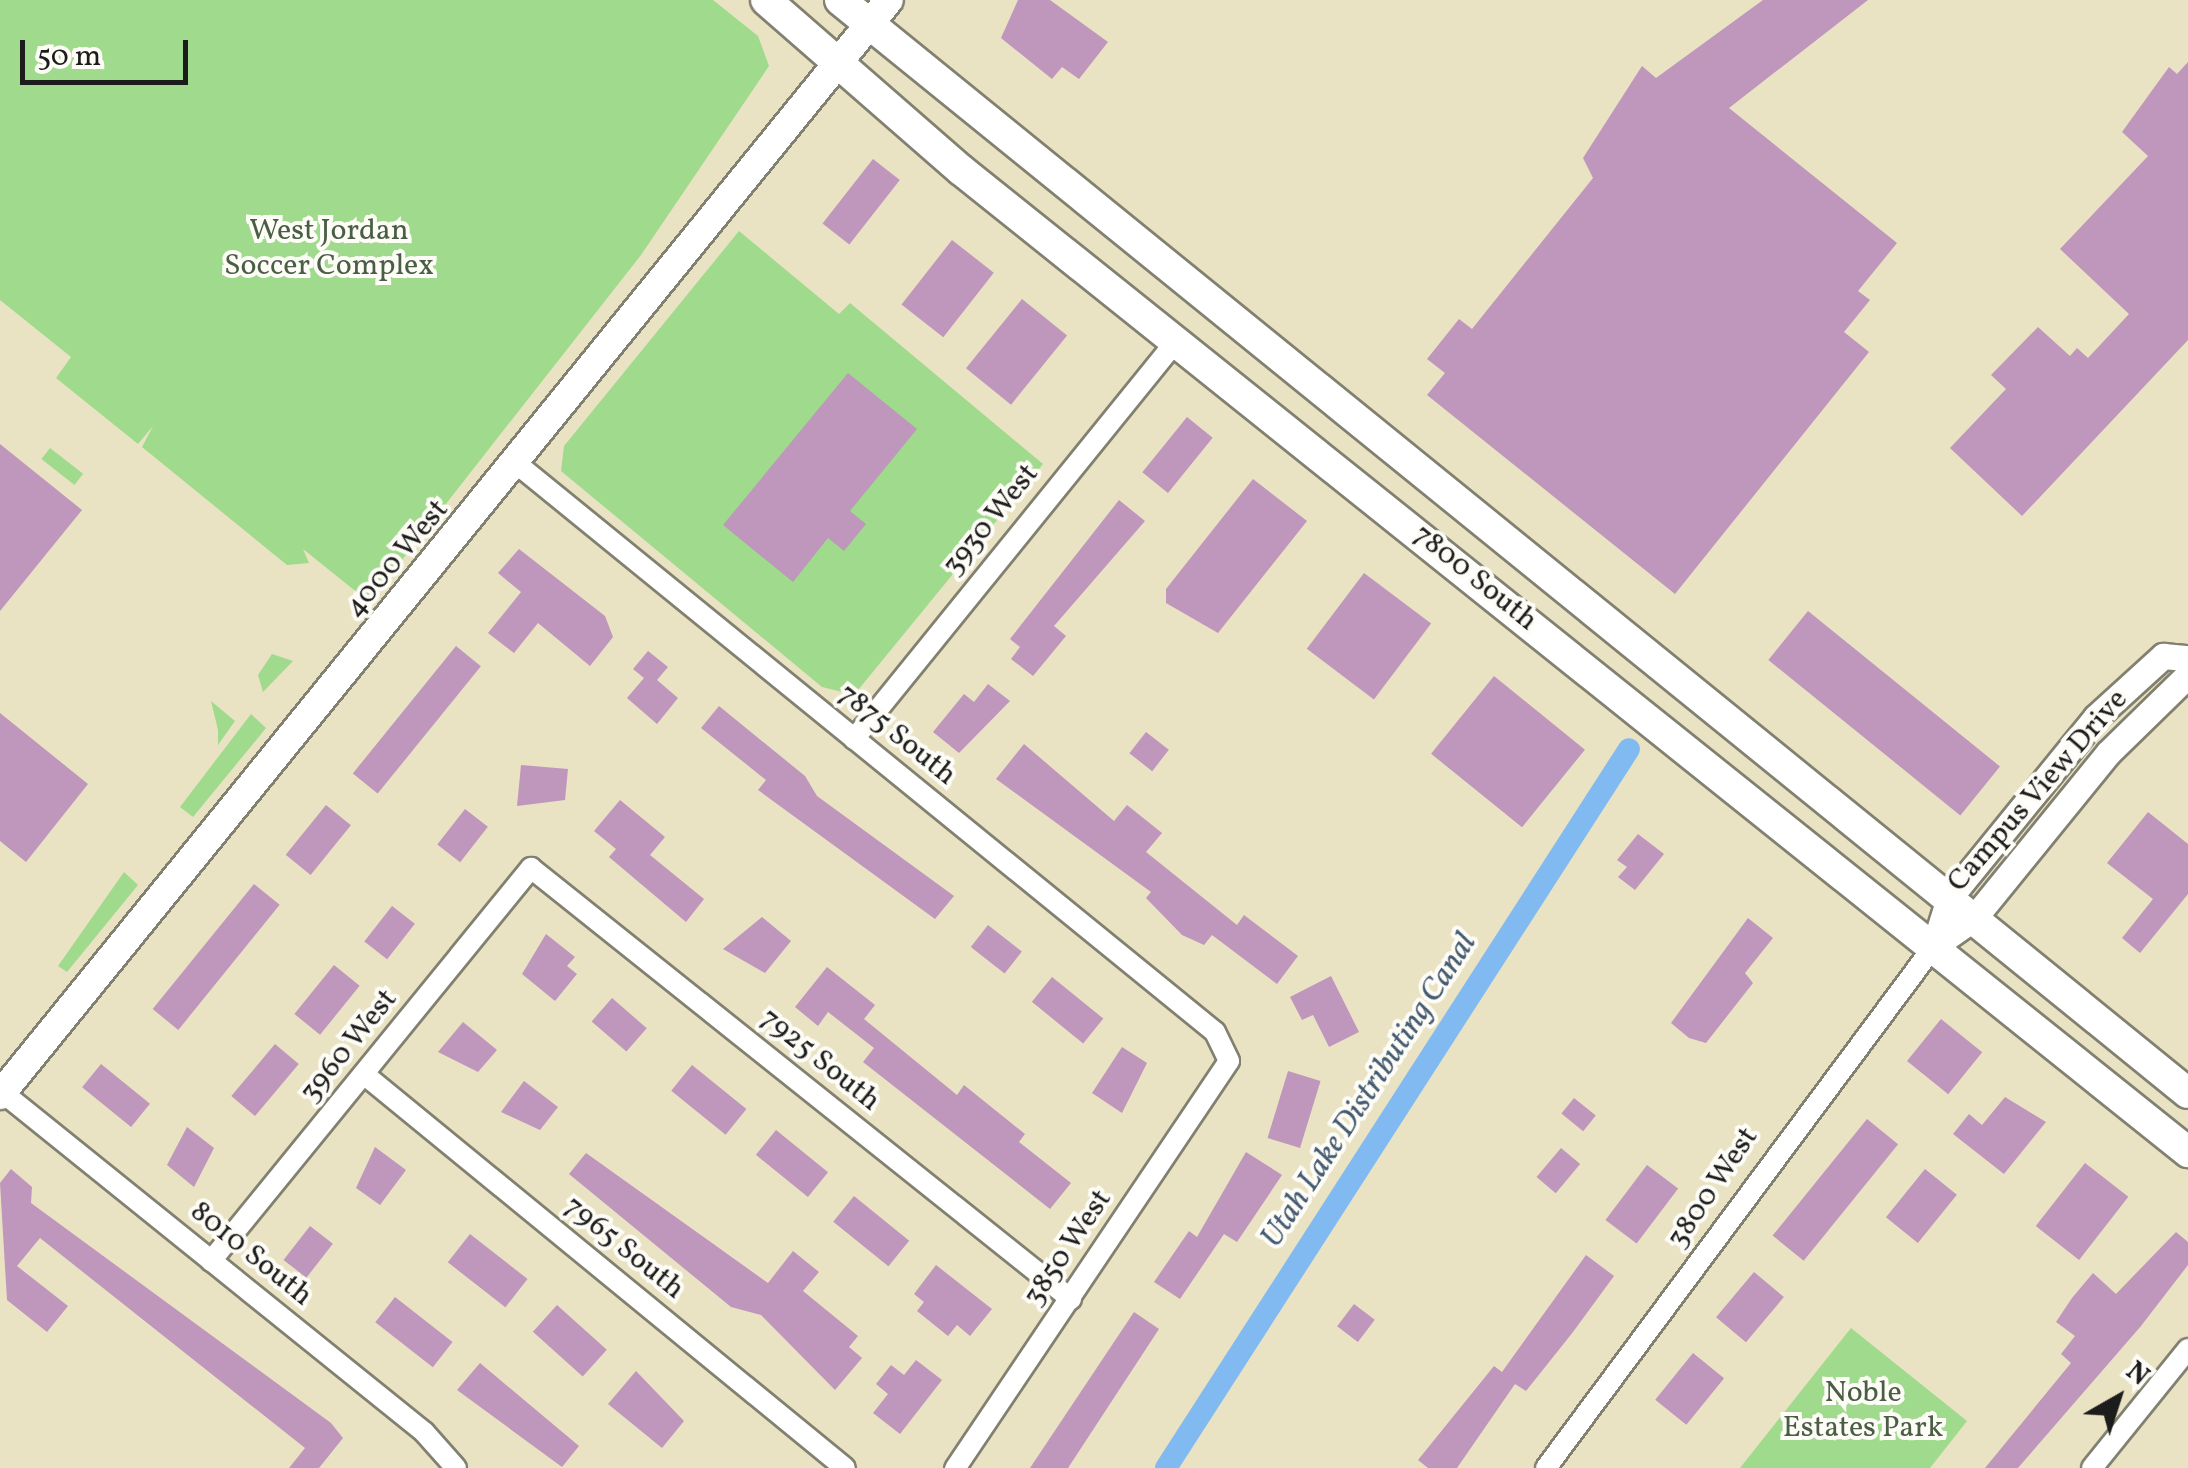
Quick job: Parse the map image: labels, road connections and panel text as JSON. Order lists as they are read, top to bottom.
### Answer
{
  "streets": {
    "main road": ["4000 West", "7800 South"],
    "street": [
      "3930 West",
      "7875 South",
      "Campus View Drive",
      "3960 West",
      "7925 South",
      "3800 West",
      "7965 South",
      "3850 West",
      "8010 South"
    ]
  },
  "crossings": [
    ["3930 West", "7800 South"],
    ["3930 West", "7875 South"],
    ["4000 West", "7800 South"],
    ["4000 West", "7875 South"],
    ["4000 West", "8010 South"],
    ["7800 South", "Campus View Drive"],
    ["7800 South", "3800 West"],
    ["7875 South", "3850 West"],
    ["Campus View Drive", "3800 West"],
    ["3960 West", "7925 South"],
    ["3960 West", "7965 South"],
    ["3960 West", "8010 South"],
    ["7925 South", "3850 West"]
  ],
  "water": ["Utah Lake Distributing Canal"],
  "parks": ["West Jordan Soccer Complex", "Noble Estates Park"],
  "scale_bar": "50 m",
  "north": "top right"
}
